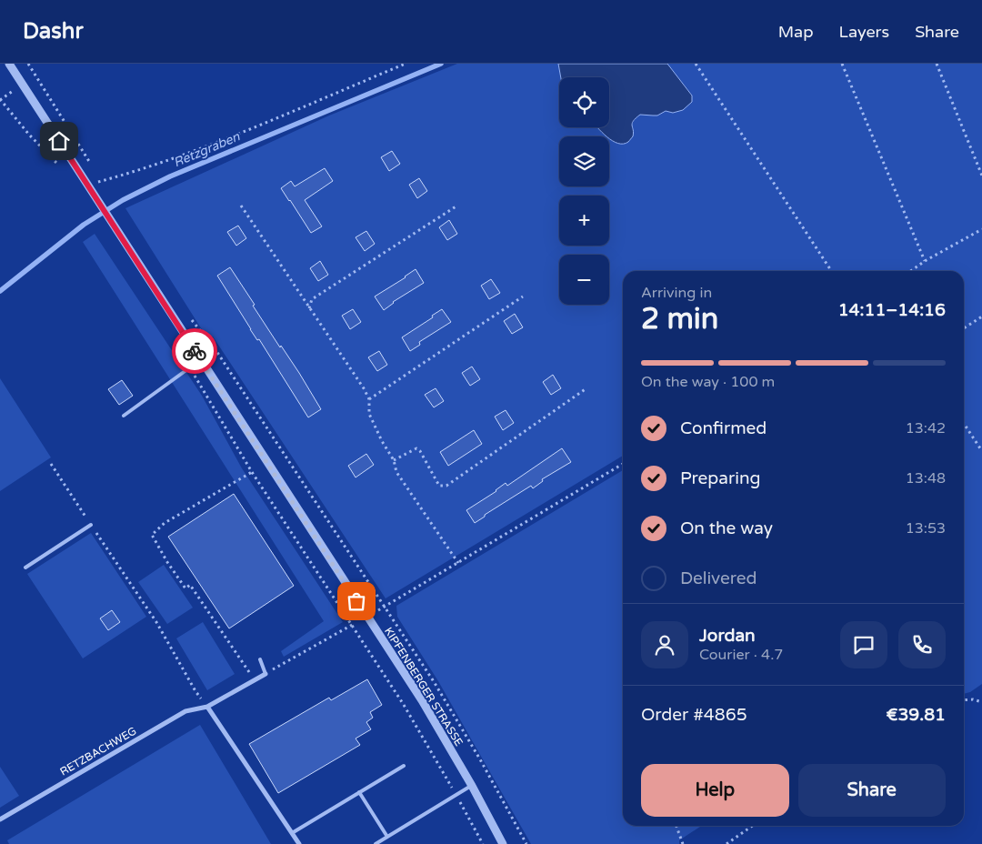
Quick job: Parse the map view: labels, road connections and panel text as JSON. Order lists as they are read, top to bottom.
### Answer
{
  "streets": {
    "street": ["KIPFENBERGER STRASSE", "RETZBACHWEG"]
  },
  "water": ["Retzgraben"],
  "page": {
    "header": "Dashr",
    "nav": ["Map", "Layers", "Share"],
    "map_buttons": ["+", "−"],
    "heading": ["2 min", "Arriving in", "14:11–14:16"],
    "panel": [
      "Jordan",
      "Courier · 4.7",
      "Order #4865",
      "€39.81"
    ],
    "bar": "On the way · 100 m",
    "list": [
      ["Confirmed", "13:42"],
      ["Preparing", "13:48"],
      ["On the way", "13:53"],
      "Delivered"
    ],
    "buttons": ["Help", "Share"]
  }
}
